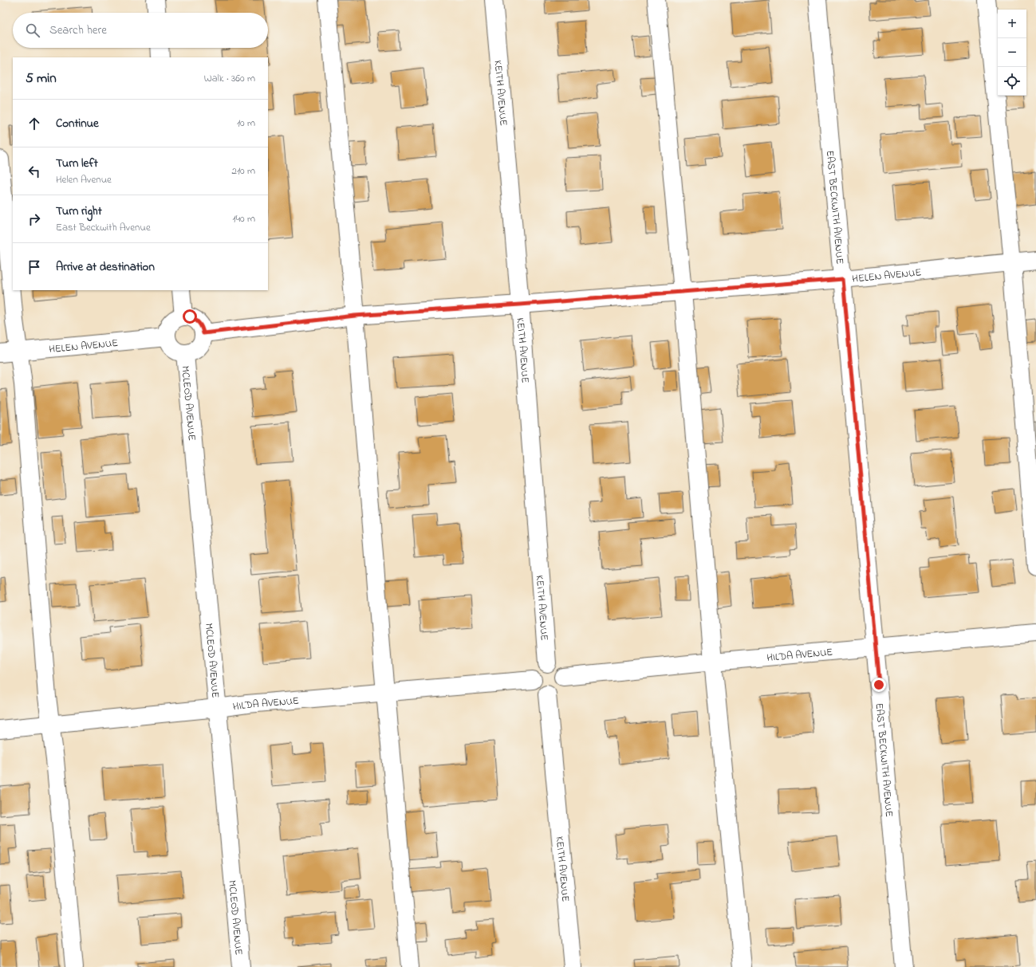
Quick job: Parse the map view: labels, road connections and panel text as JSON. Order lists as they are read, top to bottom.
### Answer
{
  "streets": {
    "street": [
      "KEITH AVENUE",
      "EAST BECKWITH AVENUE",
      "HELEN AVENUE",
      "MCLEOD AVENUE",
      "HILDA AVENUE"
    ]
  },
  "crossings": [
    ["KEITH AVENUE", "HELEN AVENUE"],
    ["KEITH AVENUE", "HILDA AVENUE"],
    ["EAST BECKWITH AVENUE", "HELEN AVENUE"],
    ["EAST BECKWITH AVENUE", "HILDA AVENUE"],
    ["HELEN AVENUE", "MCLEOD AVENUE"],
    ["MCLEOD AVENUE", "HILDA AVENUE"]
  ],
  "page": {
    "map_buttons": ["+", "−"],
    "search": "Search here",
    "heading": ["5 min", "Walk · 360 m"],
    "list": [
      ["Continue", "10 m"],
      ["Turn left", "Helen Avenue", "210 m"],
      ["Turn right", "East Beckwith Avenue", "140 m"],
      "Arrive at destination"
    ]
  }
}
